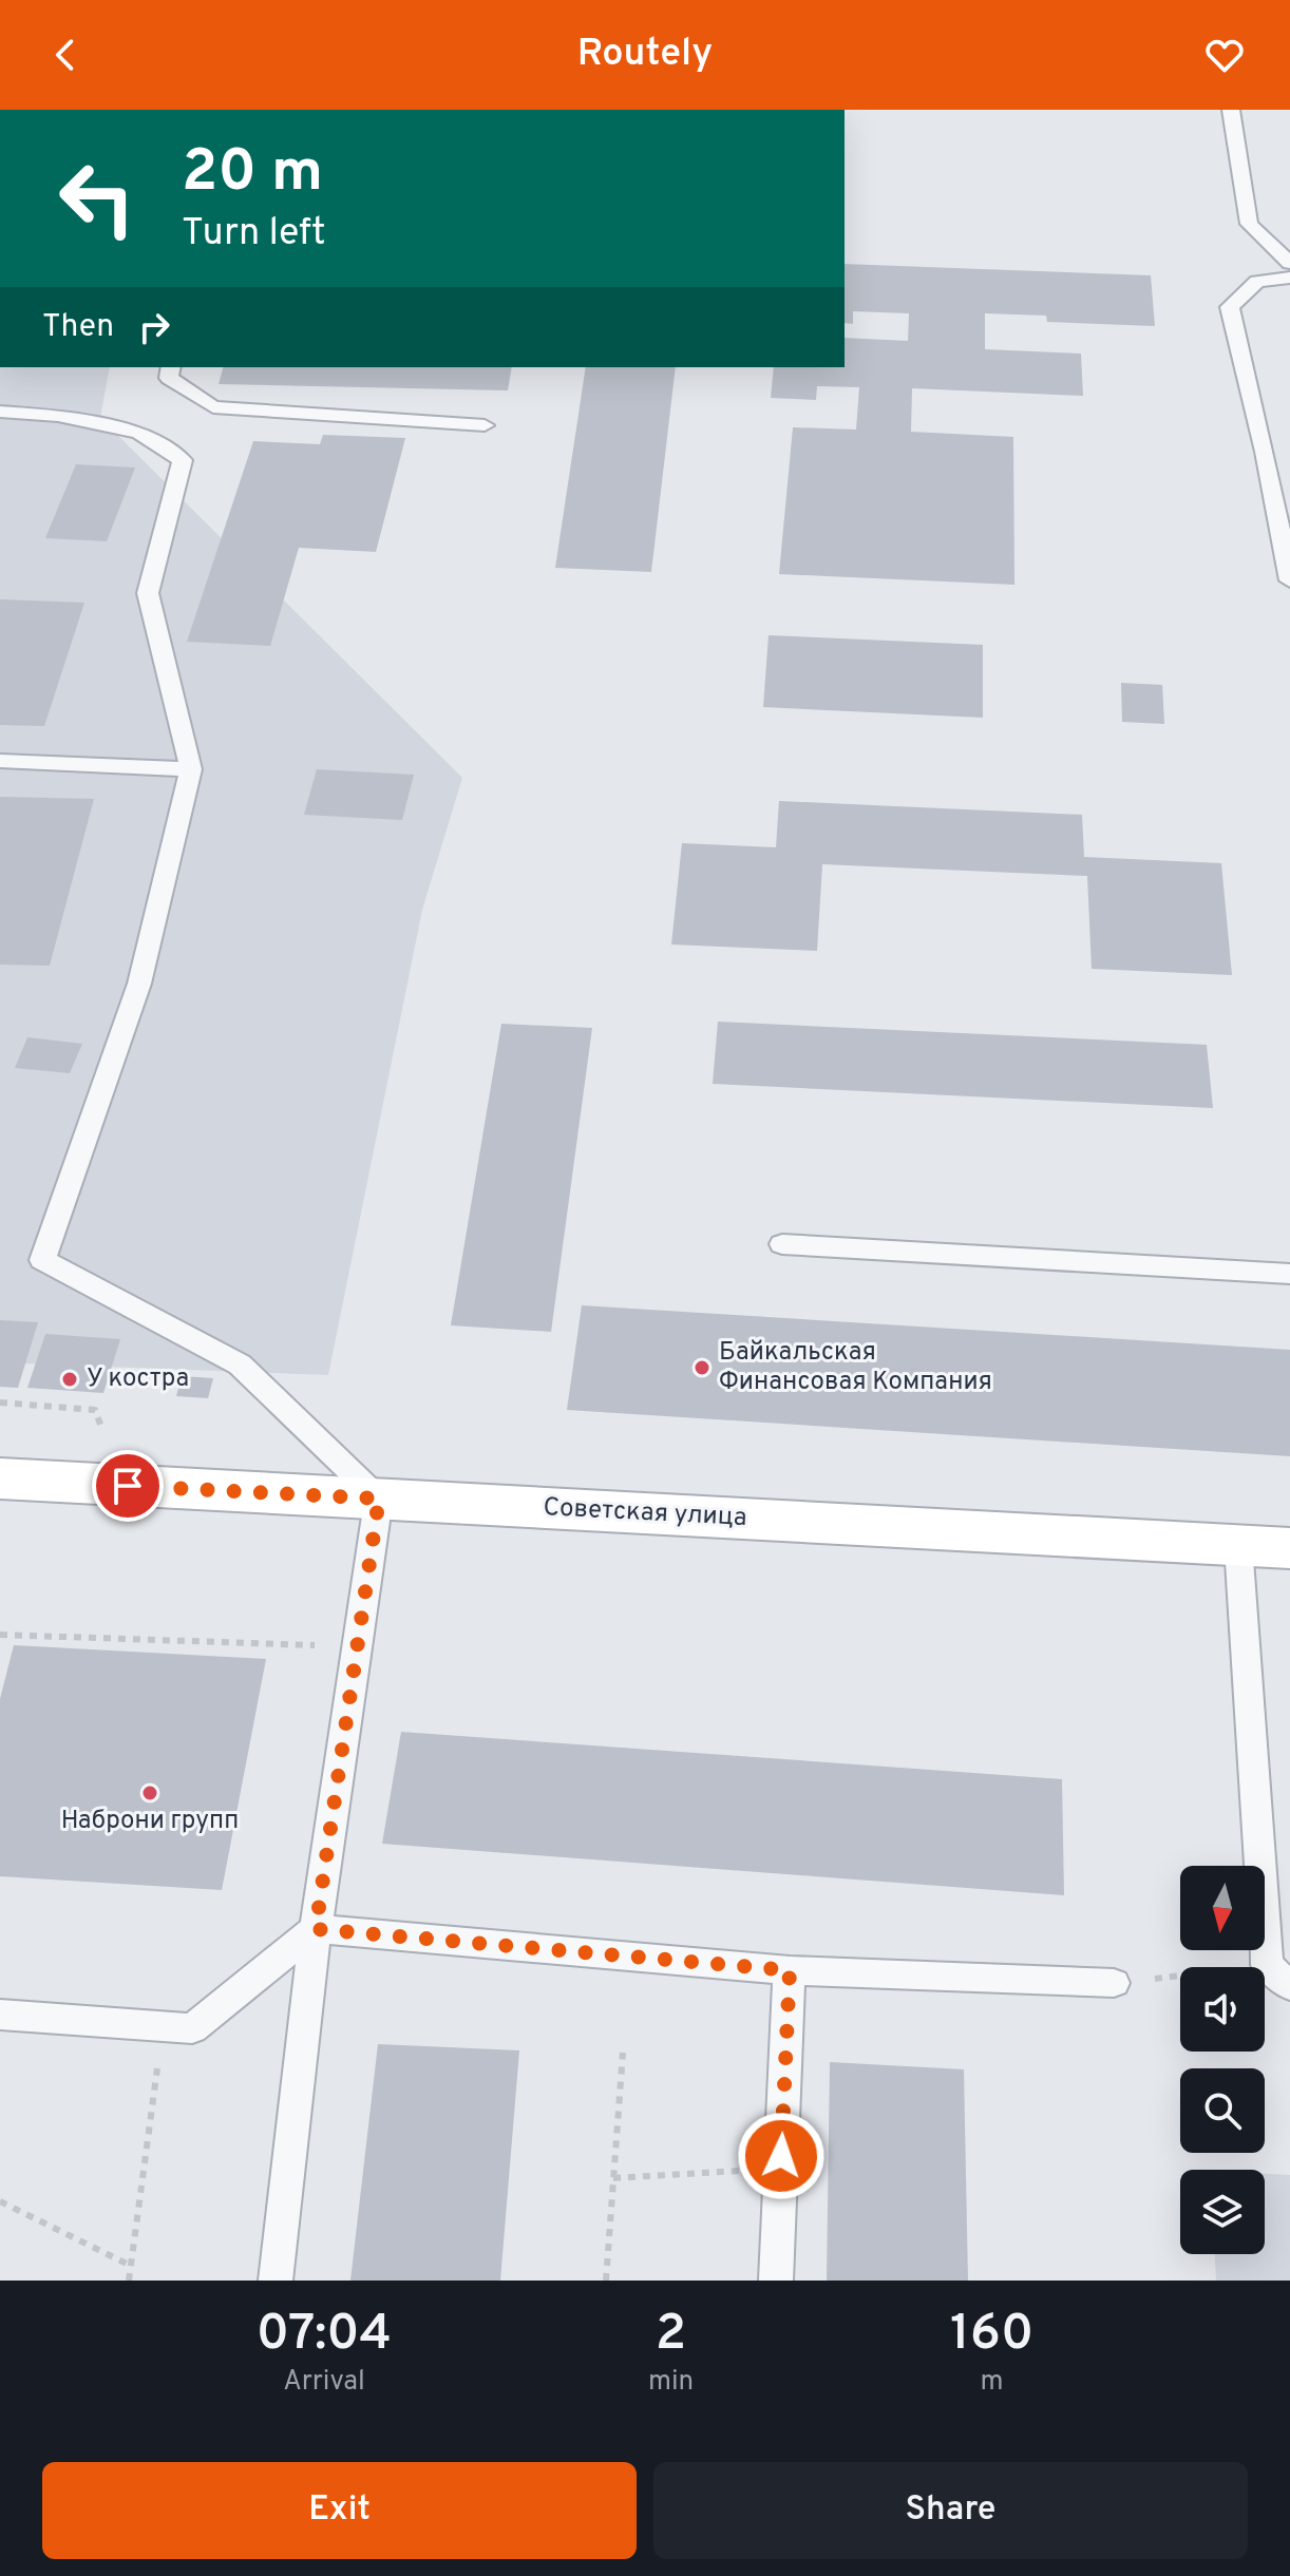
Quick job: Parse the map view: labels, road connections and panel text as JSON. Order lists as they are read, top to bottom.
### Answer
{
  "streets": {
    "main road": ["Советская улица"]
  },
  "places": ["Байкальская Финансовая Компания", "У костра", "Наброни групп"],
  "north": "bottom",
  "page": {
    "header": "Routely",
    "turn": ["20 m", "Turn left"],
    "then": "Then",
    "eta": [
      "07:04",
      "Arrival",
      "2",
      "min",
      "160",
      "m"
    ],
    "buttons": ["Exit", "Share"]
  }
}
